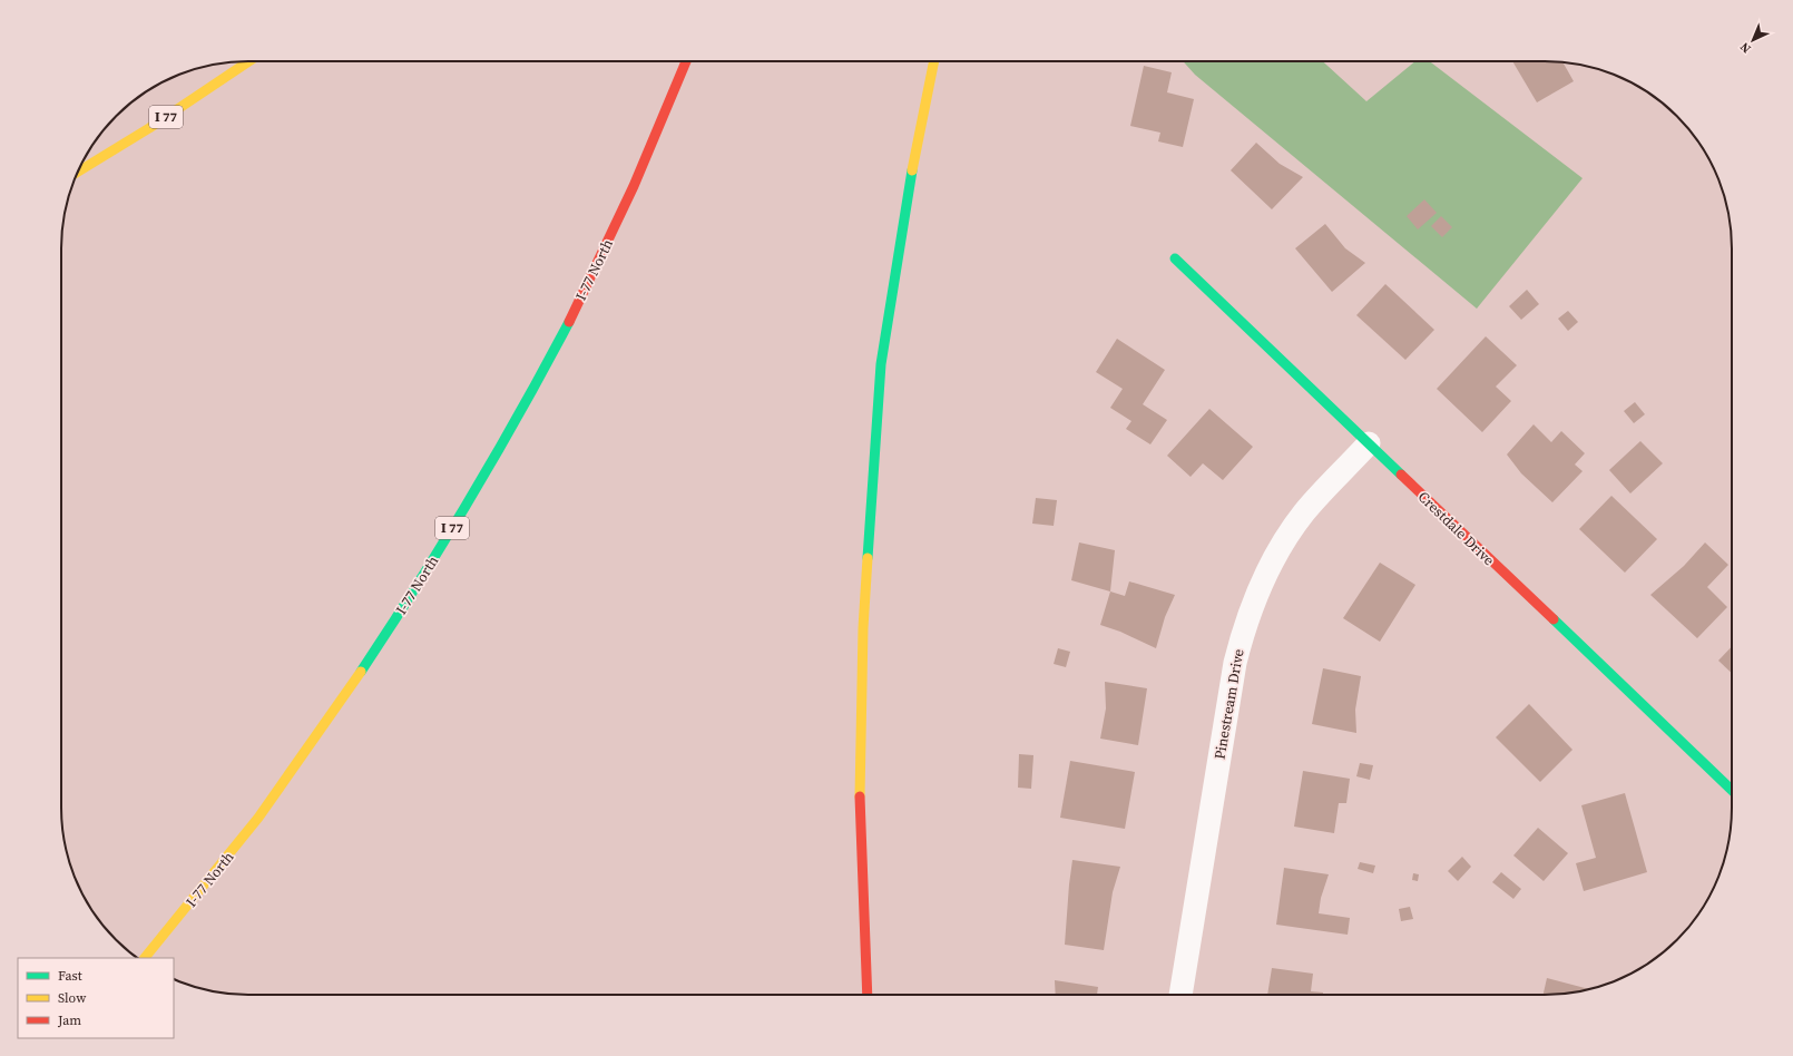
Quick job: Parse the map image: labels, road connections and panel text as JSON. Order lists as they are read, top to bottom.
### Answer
{
  "streets": {
    "main road": ["I 77", "I-77 North", "Crestdale Drive"],
    "street": ["Pinestream Drive"]
  },
  "crossings": [
    ["Crestdale Drive", "Pinestream Drive"]
  ],
  "legend": ["Fast", "Slow", "Jam"],
  "north": "bottom left"
}
